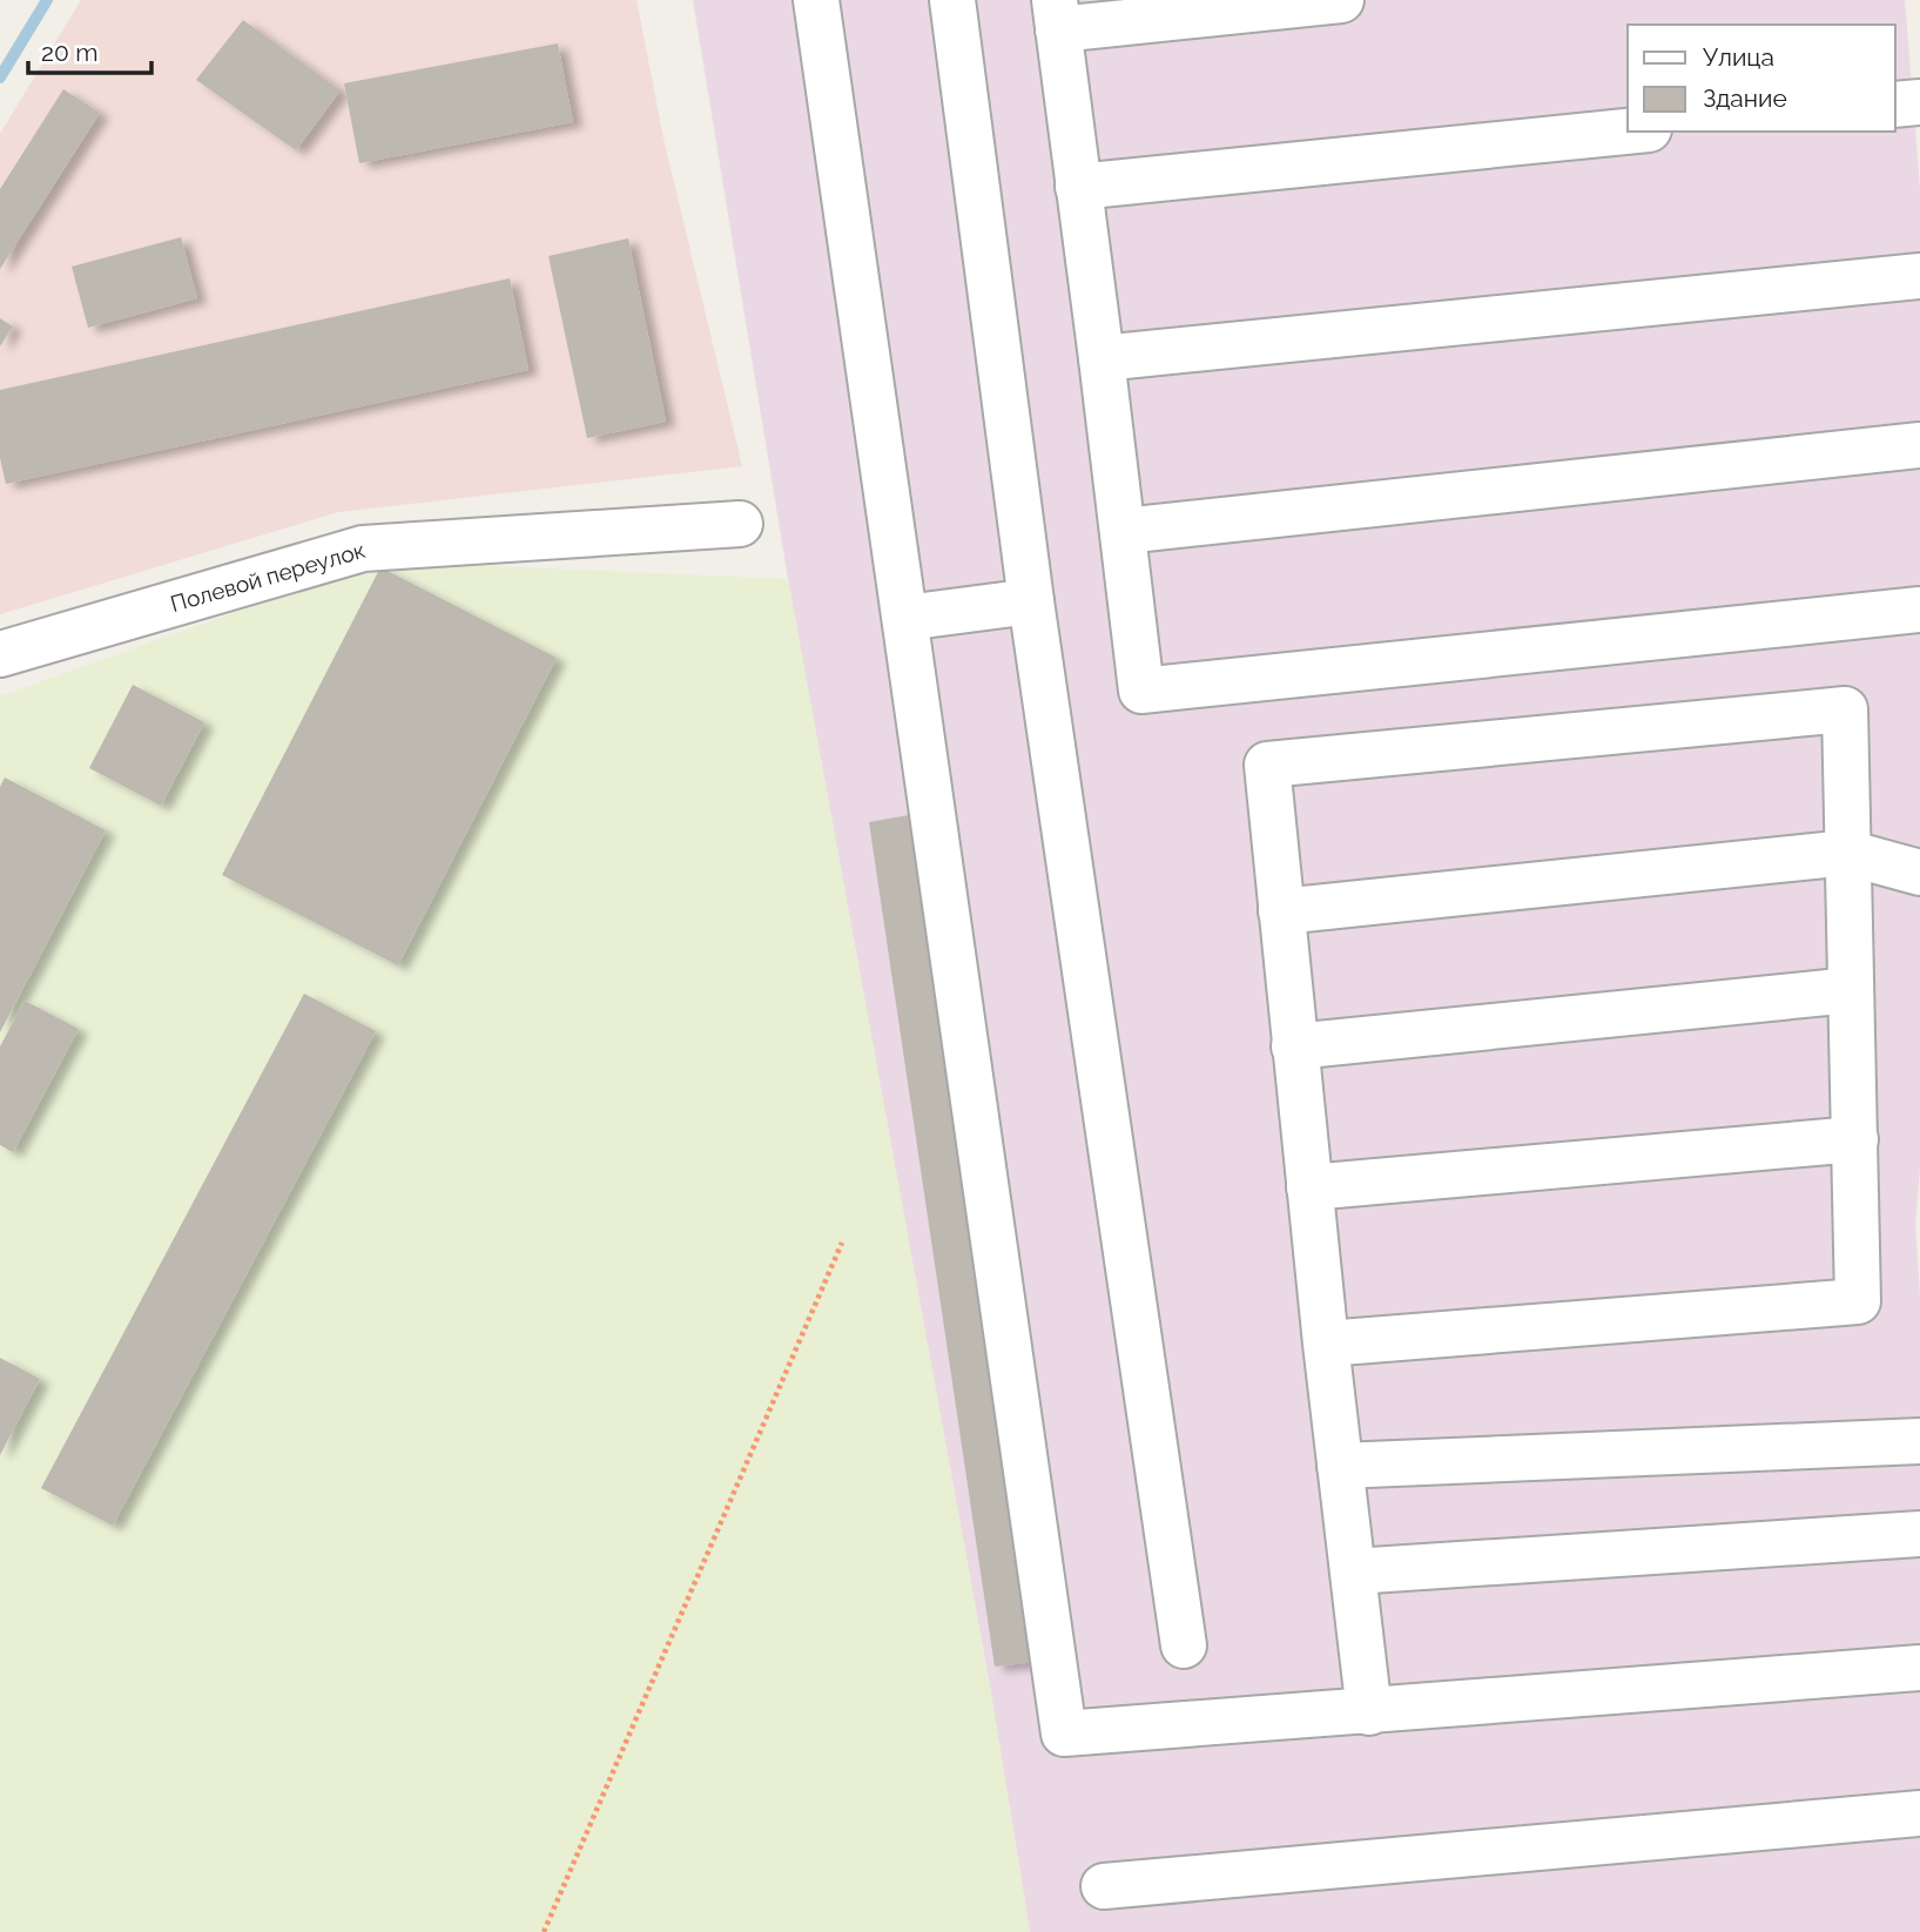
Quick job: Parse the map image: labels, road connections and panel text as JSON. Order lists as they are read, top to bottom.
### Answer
{
  "streets": {
    "street": ["Полевой переулок"]
  },
  "legend": ["Улица", "Здание"],
  "scale_bar": "20 m"
}
